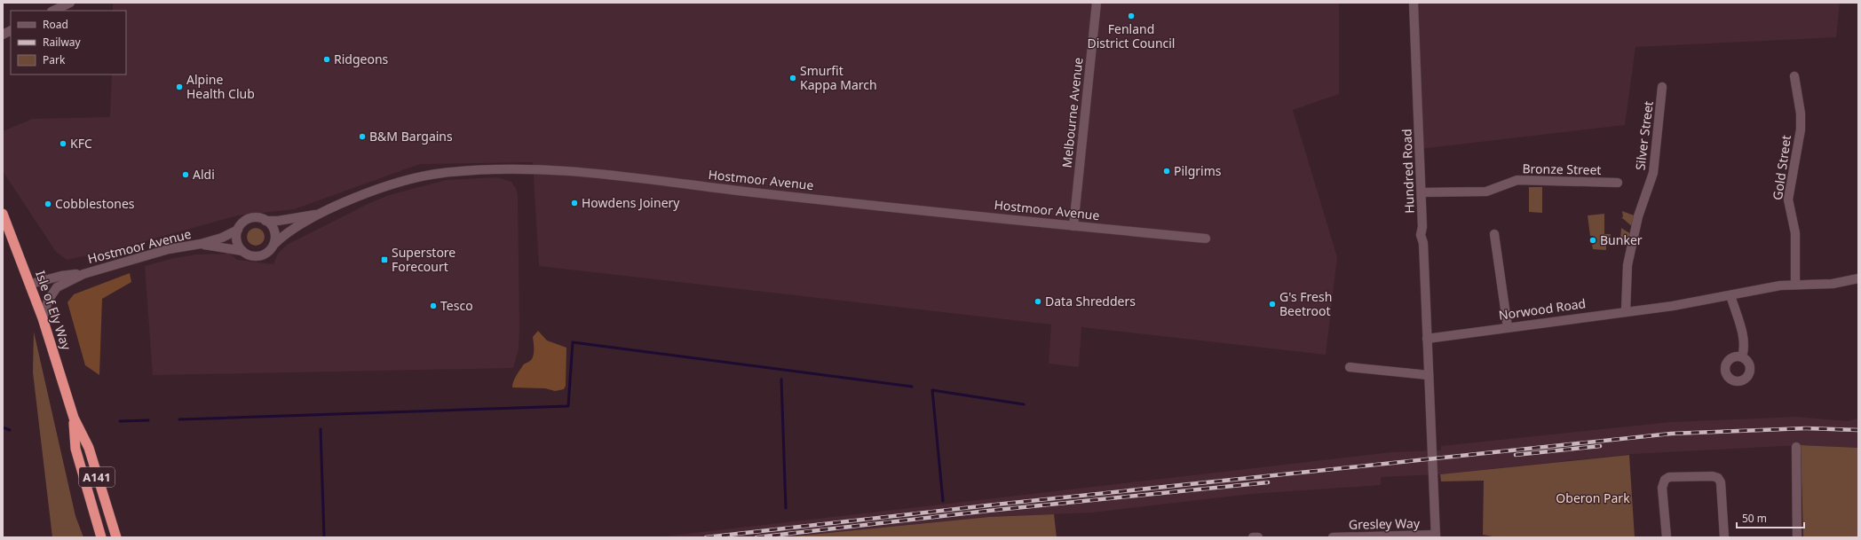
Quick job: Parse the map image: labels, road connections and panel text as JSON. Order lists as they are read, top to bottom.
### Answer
{
  "streets": {
    "highway": ["Isle of Ely Way", "A141"],
    "street": [
      "Melbourne Avenue",
      "Silver Street",
      "Gold Street",
      "Bronze Street",
      "Hundred Road",
      "Hostmoor Avenue",
      "Norwood Road",
      "Gresley Way"
    ]
  },
  "crossings": [
    ["Melbourne Avenue", "Hostmoor Avenue"],
    ["Silver Street", "Norwood Road"],
    ["Gold Street", "Norwood Road"],
    ["Bronze Street", "Hundred Road"],
    ["Hundred Road", "Norwood Road"],
    ["Hostmoor Avenue", "Isle of Ely Way"]
  ],
  "parks": ["Oberon Park"],
  "places": {
    "other": [
      "Fenland District Council",
      "Ridgeons",
      "Smurfit Kappa March",
      "Alpine Health Club",
      "B&M Bargains",
      "KFC",
      "Pilgrims",
      "Aldi",
      "Howdens Joinery",
      "Cobblestones",
      "Bunker",
      "Data Shredders",
      "G's Fresh Beetroot",
      "Tesco"
    ],
    "transit": ["Superstore Forecourt"]
  },
  "legend": ["Road", "Railway", "Park"],
  "scale_bar": "50 m"
}
